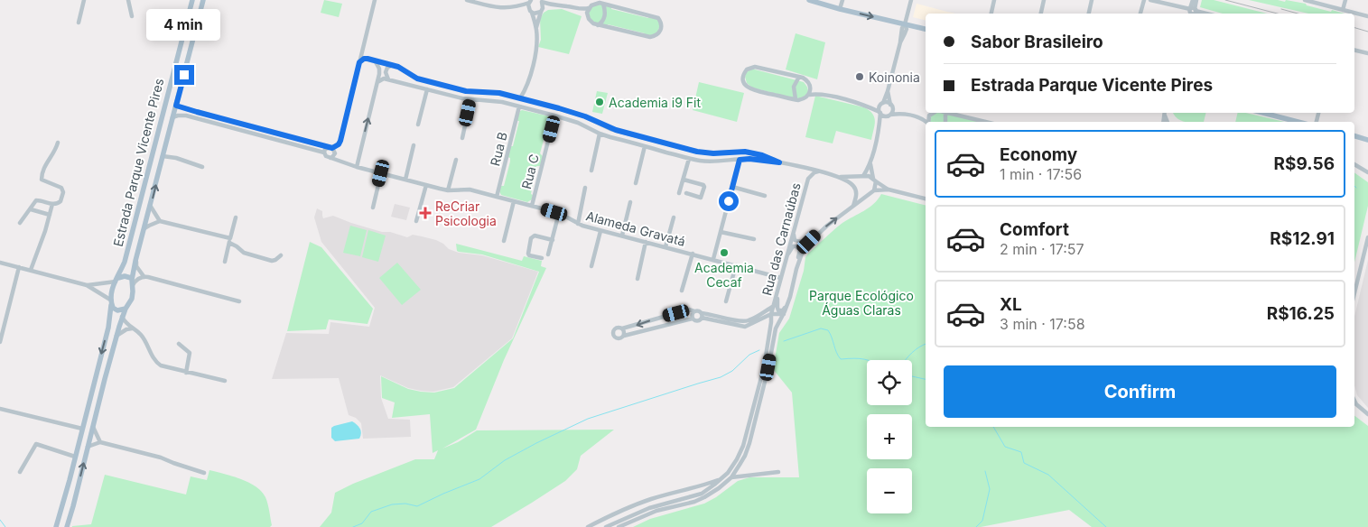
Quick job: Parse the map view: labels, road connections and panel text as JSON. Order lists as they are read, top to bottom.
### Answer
{
  "streets": {
    "main road": ["Estrada Parque Vicente Pires"],
    "street": [
      "Rua B",
      "Rua C",
      "Alameda Gravatá",
      "Rua das Carnaúbas"
    ]
  },
  "crossings": [
    ["Rua B", "Alameda Gravatá"],
    ["Rua C", "Alameda Gravatá"],
    ["Alameda Gravatá", "Rua das Carnaúbas"]
  ],
  "parks": ["Parque Ecológico Águas Claras"],
  "places": {
    "other": ["Koinonia", "Academia i9 Fit", "Academia Cecaf"],
    "health": ["ReCriar Psicologia"]
  },
  "page": {
    "bubble": "4 min",
    "banner": ["Sabor Brasileiro", "Estrada Parque Vicente Pires"],
    "list": [
      {
        "name": "Economy",
        "note": "1 min · 17:56",
        "value": "R$9.56"
      },
      {
        "name": "Comfort",
        "note": "2 min · 17:57",
        "value": "R$12.91"
      },
      {
        "name": "XL",
        "note": "3 min · 17:58",
        "value": "R$16.25"
      }
    ],
    "buttons": "Confirm",
    "map_buttons": ["+", "−"]
  }
}
